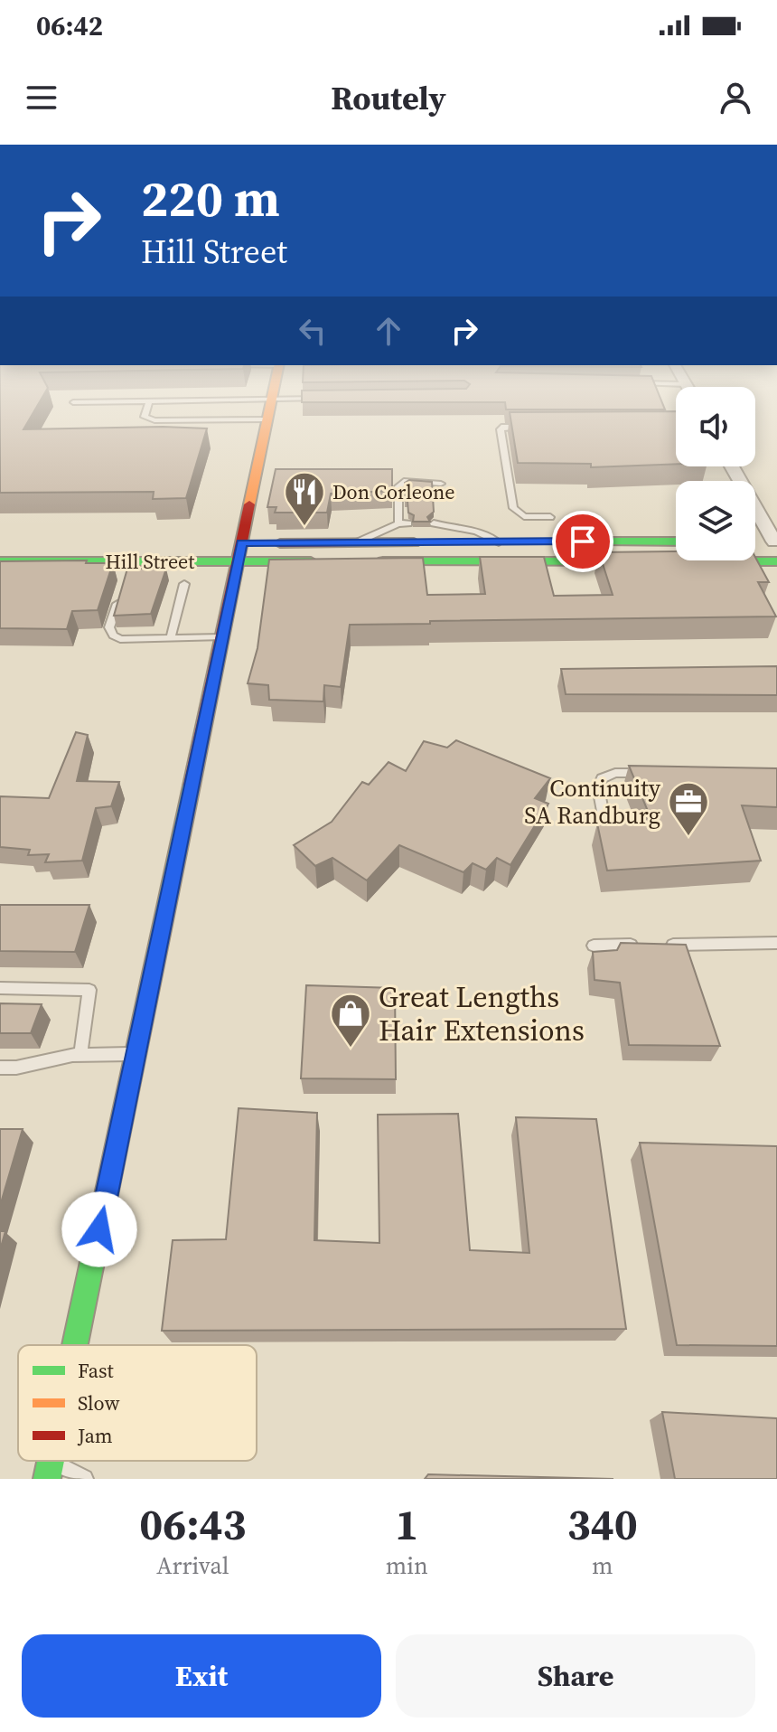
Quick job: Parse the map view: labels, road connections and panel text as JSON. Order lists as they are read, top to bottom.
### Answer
{
  "streets": {
    "street": ["Hill Street"]
  },
  "places": {
    "restaurant": ["Don Corleone"],
    "office": ["Continuity SA Randburg"],
    "shop": ["Great Lengths Hair Extensions"]
  },
  "legend": ["Fast", "Slow", "Jam"],
  "page": {
    "status": "06:42",
    "header": "Routely",
    "turn": ["220 m", "Hill Street"],
    "eta": [
      "06:43",
      "Arrival",
      "1",
      "min",
      "340",
      "m"
    ],
    "buttons": ["Exit", "Share"]
  }
}
